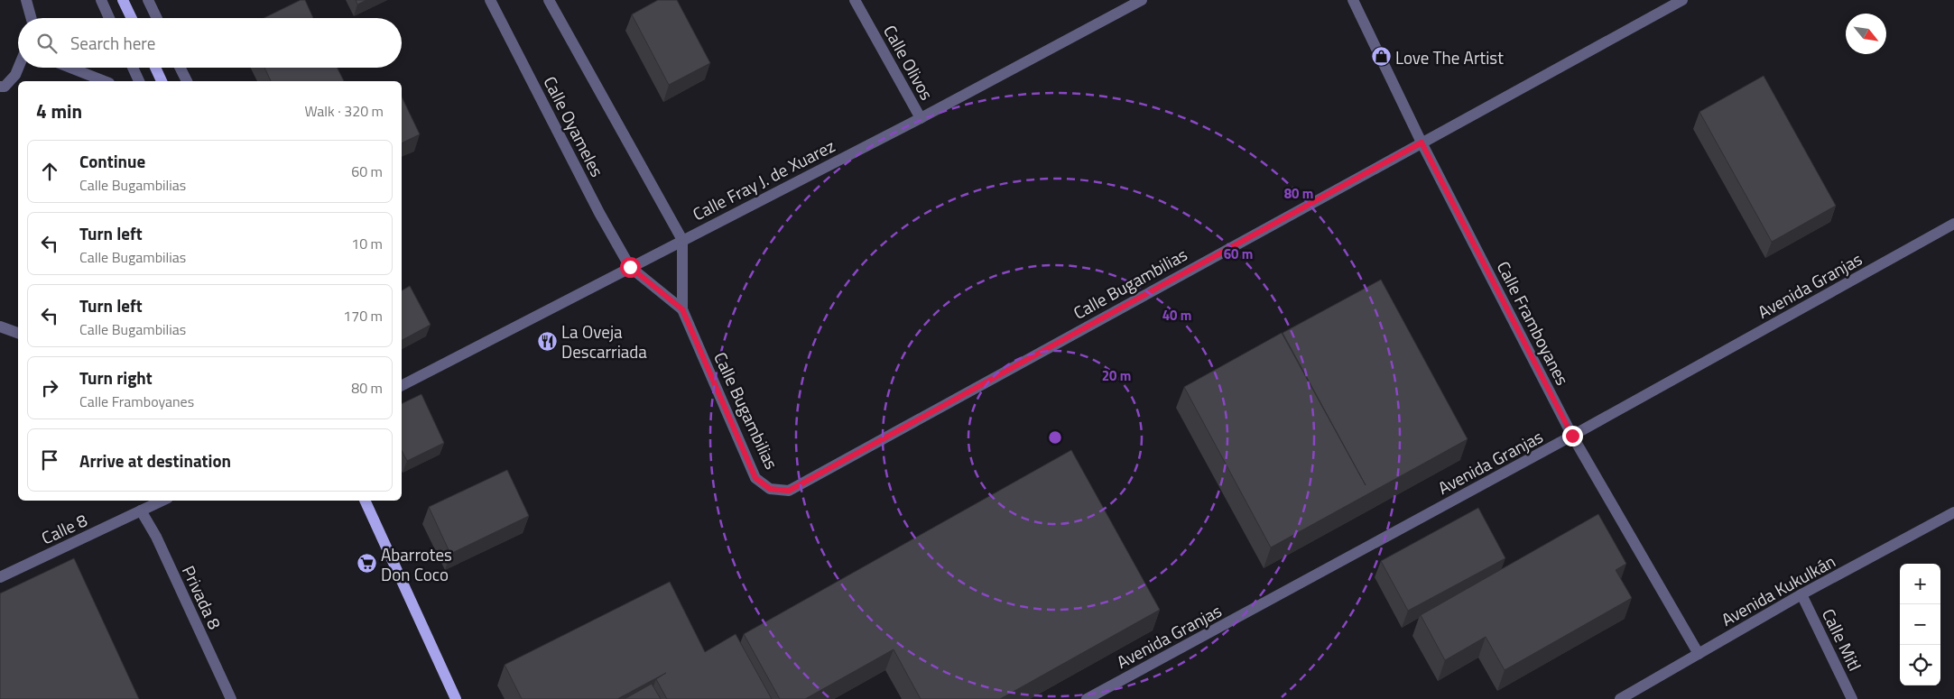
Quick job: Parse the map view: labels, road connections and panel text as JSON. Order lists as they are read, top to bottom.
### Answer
{
  "streets": {
    "street": [
      "Calle Olivos",
      "Calle Oyameles",
      "Calle Fray J. de Xuarez",
      "Calle Bugambilias",
      "Avenida Granjas",
      "Calle Framboyanes",
      "Calle 8",
      "Avenida Kukulkán",
      "Privada 8",
      "Calle Mitl"
    ]
  },
  "crossings": [
    ["Calle Olivos", "Calle Fray J. de Xuarez"],
    ["Calle Oyameles", "Calle Fray J. de Xuarez"],
    ["Calle Oyameles", "Calle Bugambilias"],
    ["Calle Fray J. de Xuarez", "Calle Bugambilias"],
    ["Calle Bugambilias", "Calle Framboyanes"],
    ["Avenida Granjas", "Calle Framboyanes"],
    ["Calle Framboyanes", "Avenida Kukulkán"],
    ["Calle 8", "Privada 8"],
    ["Avenida Kukulkán", "Calle Mitl"]
  ],
  "places": {
    "shop": ["Love The Artist"],
    "restaurant": ["La Oveja Descarriada"],
    "supermarket": ["Abarrotes Don Coco"]
  },
  "north": "bottom right",
  "page": {
    "search": "Search here",
    "heading": ["4 min", "Walk · 320 m"],
    "list": [
      ["Continue", "Calle Bugambilias", "60 m"],
      ["Turn left", "Calle Bugambilias", "10 m"],
      ["Turn left", "Calle Bugambilias", "170 m"],
      ["Turn right", "Calle Framboyanes", "80 m"],
      "Arrive at destination"
    ],
    "map_buttons": ["+", "−"]
  },
  "rings": [
    "80 m",
    "60 m",
    "40 m",
    "20 m"
  ]
}
